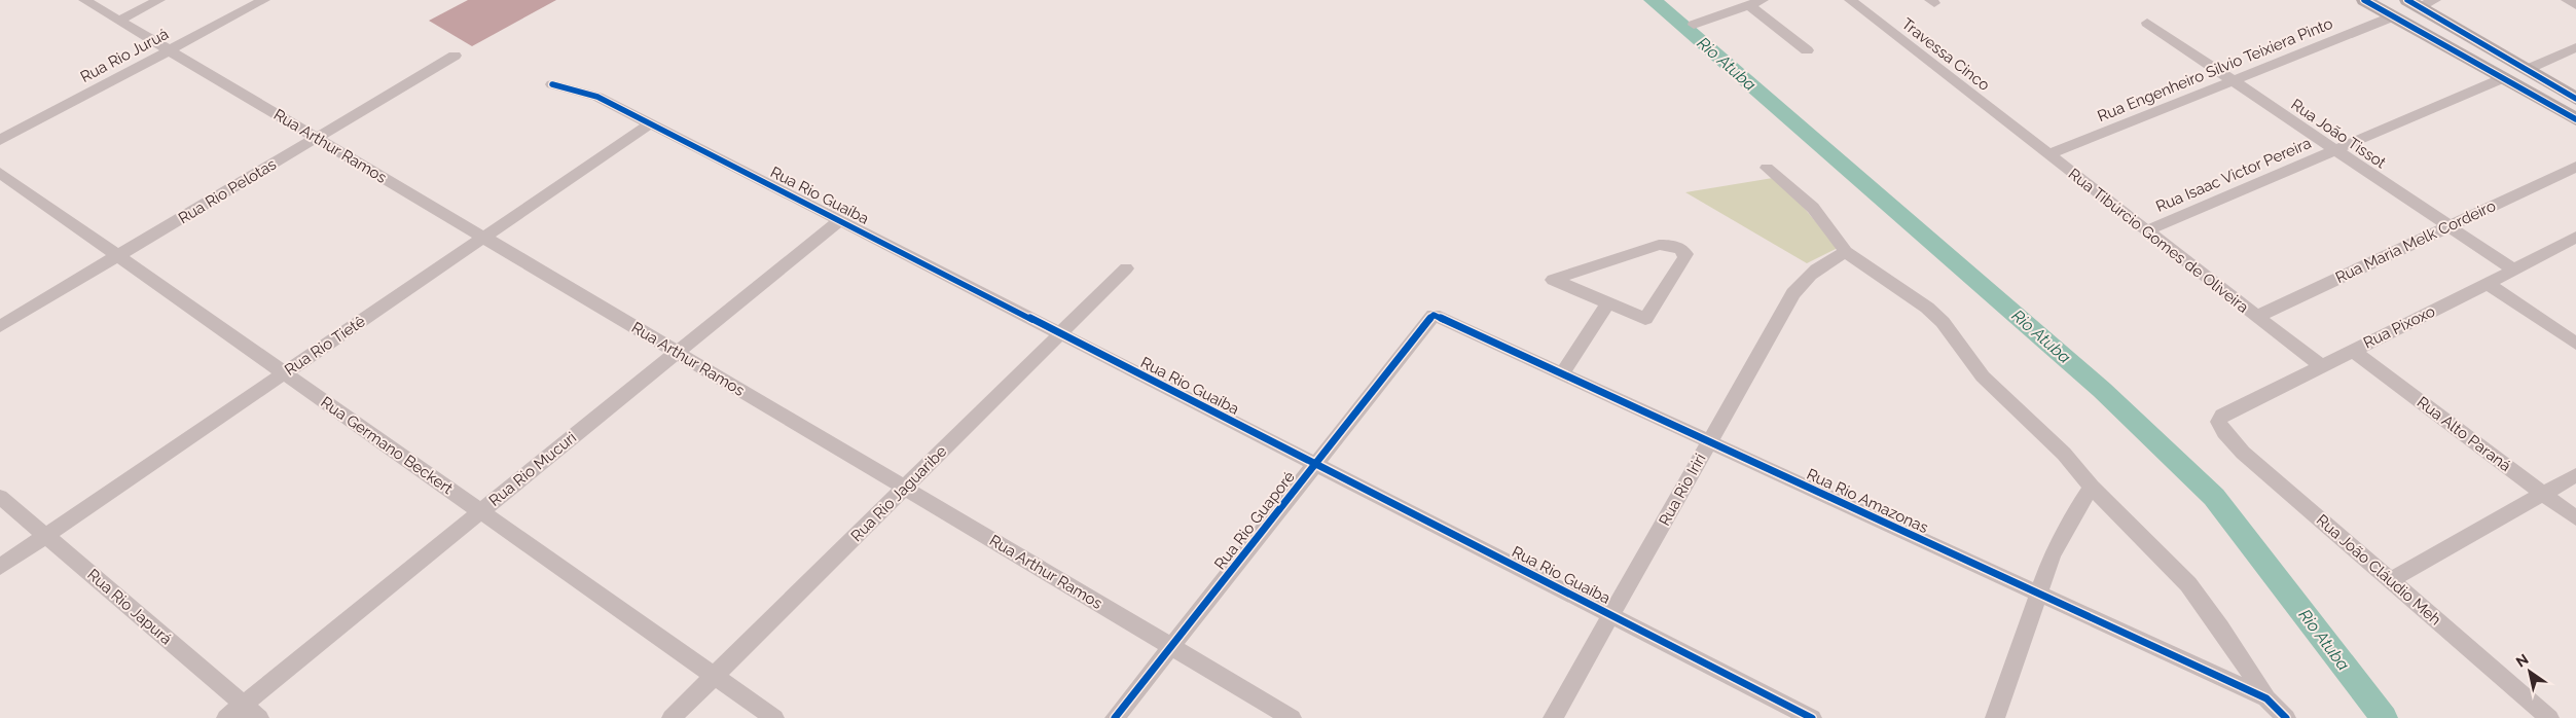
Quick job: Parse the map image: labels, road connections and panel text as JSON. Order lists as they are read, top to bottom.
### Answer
{
  "streets": {
    "street": [
      "Travessa Cinco",
      "Rua Rio Juruá",
      "Rua Engenheiro Silvio Teixiera Pinto",
      "Rua João Tissot",
      "Rua Arthur Ramos",
      "Rua Isaac Victor Pereira",
      "Rua Rio Pelotas",
      "Rua Rio Guaíba",
      "Rua Tibúrcio Gomes de Oliveira",
      "Rua Maria Melk Cordeiro",
      "Rua Pixoxo",
      "Rua Rio Tietê",
      "Rua Alto Paraná",
      "Rua Germano Beckert",
      "Rua Rio Mucuri",
      "Rua Rio Iriri",
      "Rua Rio Jaguaribe",
      "Rua Rio Amazonas",
      "Rua Rio Guaporé",
      "Rua João Cláudio Meh",
      "Rua Rio Japurá"
    ]
  },
  "crossings": [
    ["Travessa Cinco", "Rua Tibúrcio Gomes de Oliveira"],
    ["Rua Rio Juruá", "Rua Arthur Ramos"],
    ["Rua Engenheiro Silvio Teixiera Pinto", "Rua João Tissot"],
    ["Rua Engenheiro Silvio Teixiera Pinto", "Rua Tibúrcio Gomes de Oliveira"],
    ["Rua João Tissot", "Rua Isaac Victor Pereira"],
    ["Rua João Tissot", "Rua Maria Melk Cordeiro"],
    ["Rua João Tissot", "Rua Pixoxo"],
    ["Rua Arthur Ramos", "Rua Rio Pelotas"],
    ["Rua Arthur Ramos", "Rua Rio Tietê"],
    ["Rua Arthur Ramos", "Rua Rio Mucuri"],
    ["Rua Arthur Ramos", "Rua Rio Jaguaribe"],
    ["Rua Arthur Ramos", "Rua Rio Guaporé"],
    ["Rua Isaac Victor Pereira", "Rua Tibúrcio Gomes de Oliveira"],
    ["Rua Rio Pelotas", "Rua Germano Beckert"],
    ["Rua Rio Guaíba", "Rua Rio Tietê"],
    ["Rua Rio Guaíba", "Rua Rio Mucuri"],
    ["Rua Rio Guaíba", "Rua Rio Iriri"],
    ["Rua Rio Guaíba", "Rua Rio Jaguaribe"],
    ["Rua Rio Guaíba", "Rua Rio Guaporé"],
    ["Rua Tibúrcio Gomes de Oliveira", "Rua Maria Melk Cordeiro"],
    ["Rua Tibúrcio Gomes de Oliveira", "Rua Pixoxo"],
    ["Rua Pixoxo", "Rua Alto Paraná"],
    ["Rua Pixoxo", "Rua João Cláudio Meh"],
    ["Rua Rio Tietê", "Rua Germano Beckert"],
    ["Rua Rio Tietê", "Rua Rio Japurá"],
    ["Rua Germano Beckert", "Rua Rio Mucuri"],
    ["Rua Germano Beckert", "Rua Rio Jaguaribe"],
    ["Rua Rio Mucuri", "Rua Rio Japurá"],
    ["Rua Rio Iriri", "Rua Rio Amazonas"],
    ["Rua Rio Amazonas", "Rua Rio Guaporé"]
  ],
  "water": ["Rio Atuba"],
  "north": "top left"
}
